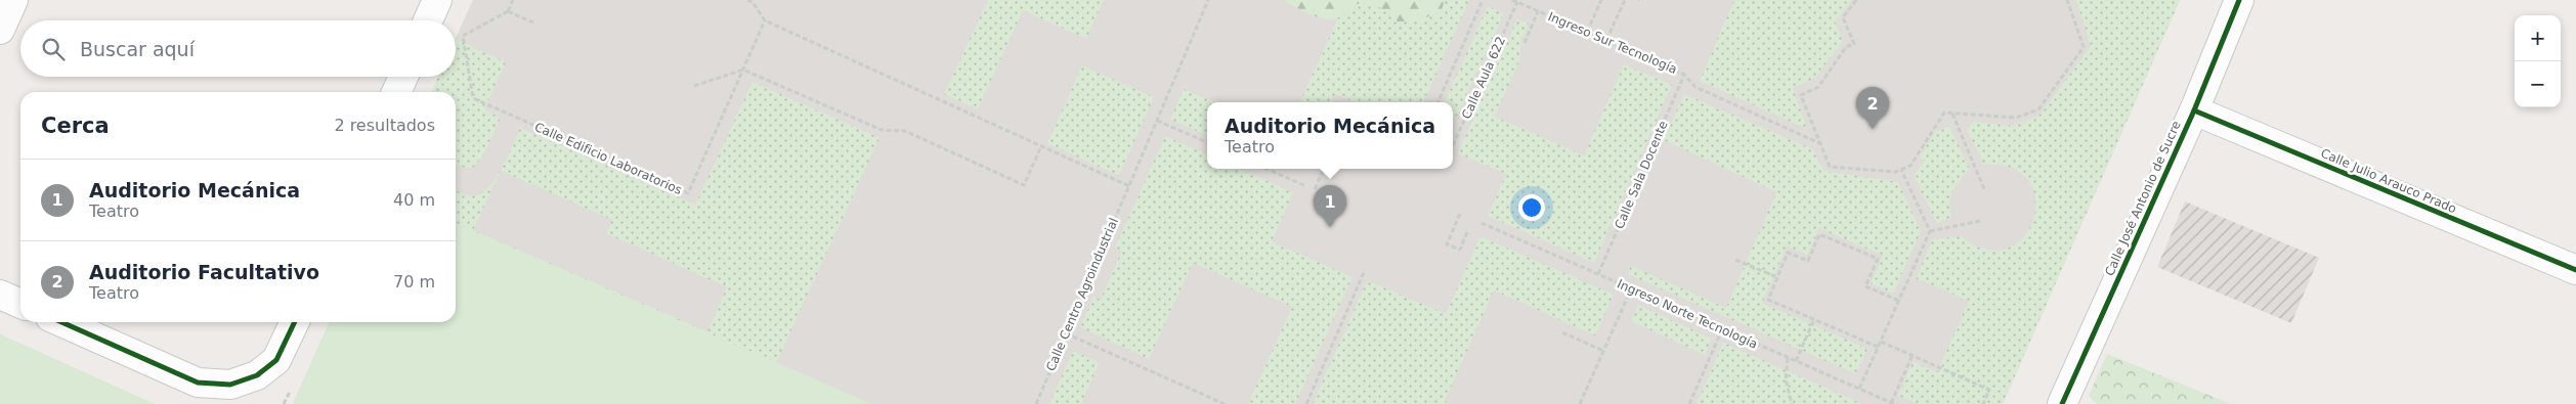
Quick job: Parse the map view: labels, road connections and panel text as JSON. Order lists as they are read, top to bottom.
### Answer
{
  "streets": {
    "street": ["Calle Julio Arauco Prado", "Calle José Antonio de Sucre"],
    "path": [
      "Ingreso Sur Tecnología",
      "Calle Aula 622",
      "Calle Edificio Laboratorios",
      "Calle Sala Docente",
      "Calle Centro Agroindustrial",
      "Ingreso Norte Tecnología"
    ]
  },
  "crossings": [
    ["Ingreso Sur Tecnología", "Calle Aula 622"],
    ["Ingreso Sur Tecnología", "Calle Sala Docente"],
    ["Calle Sala Docente", "Ingreso Norte Tecnología"],
    ["Calle Julio Arauco Prado", "Calle José Antonio de Sucre"]
  ],
  "page": {
    "map_buttons": ["+", "−"],
    "search": "Buscar aquí",
    "pins": ["2", "1"],
    "heading": ["Cerca", "2 resultados"],
    "popup": ["Auditorio Mecánica", "Teatro"],
    "list": [
      {
        "mark": "1",
        "name": "Auditorio Mecánica",
        "note": "Teatro",
        "value": "40 m"
      },
      {
        "mark": "2",
        "name": "Auditorio Facultativo",
        "note": "Teatro",
        "value": "70 m"
      }
    ]
  }
}
